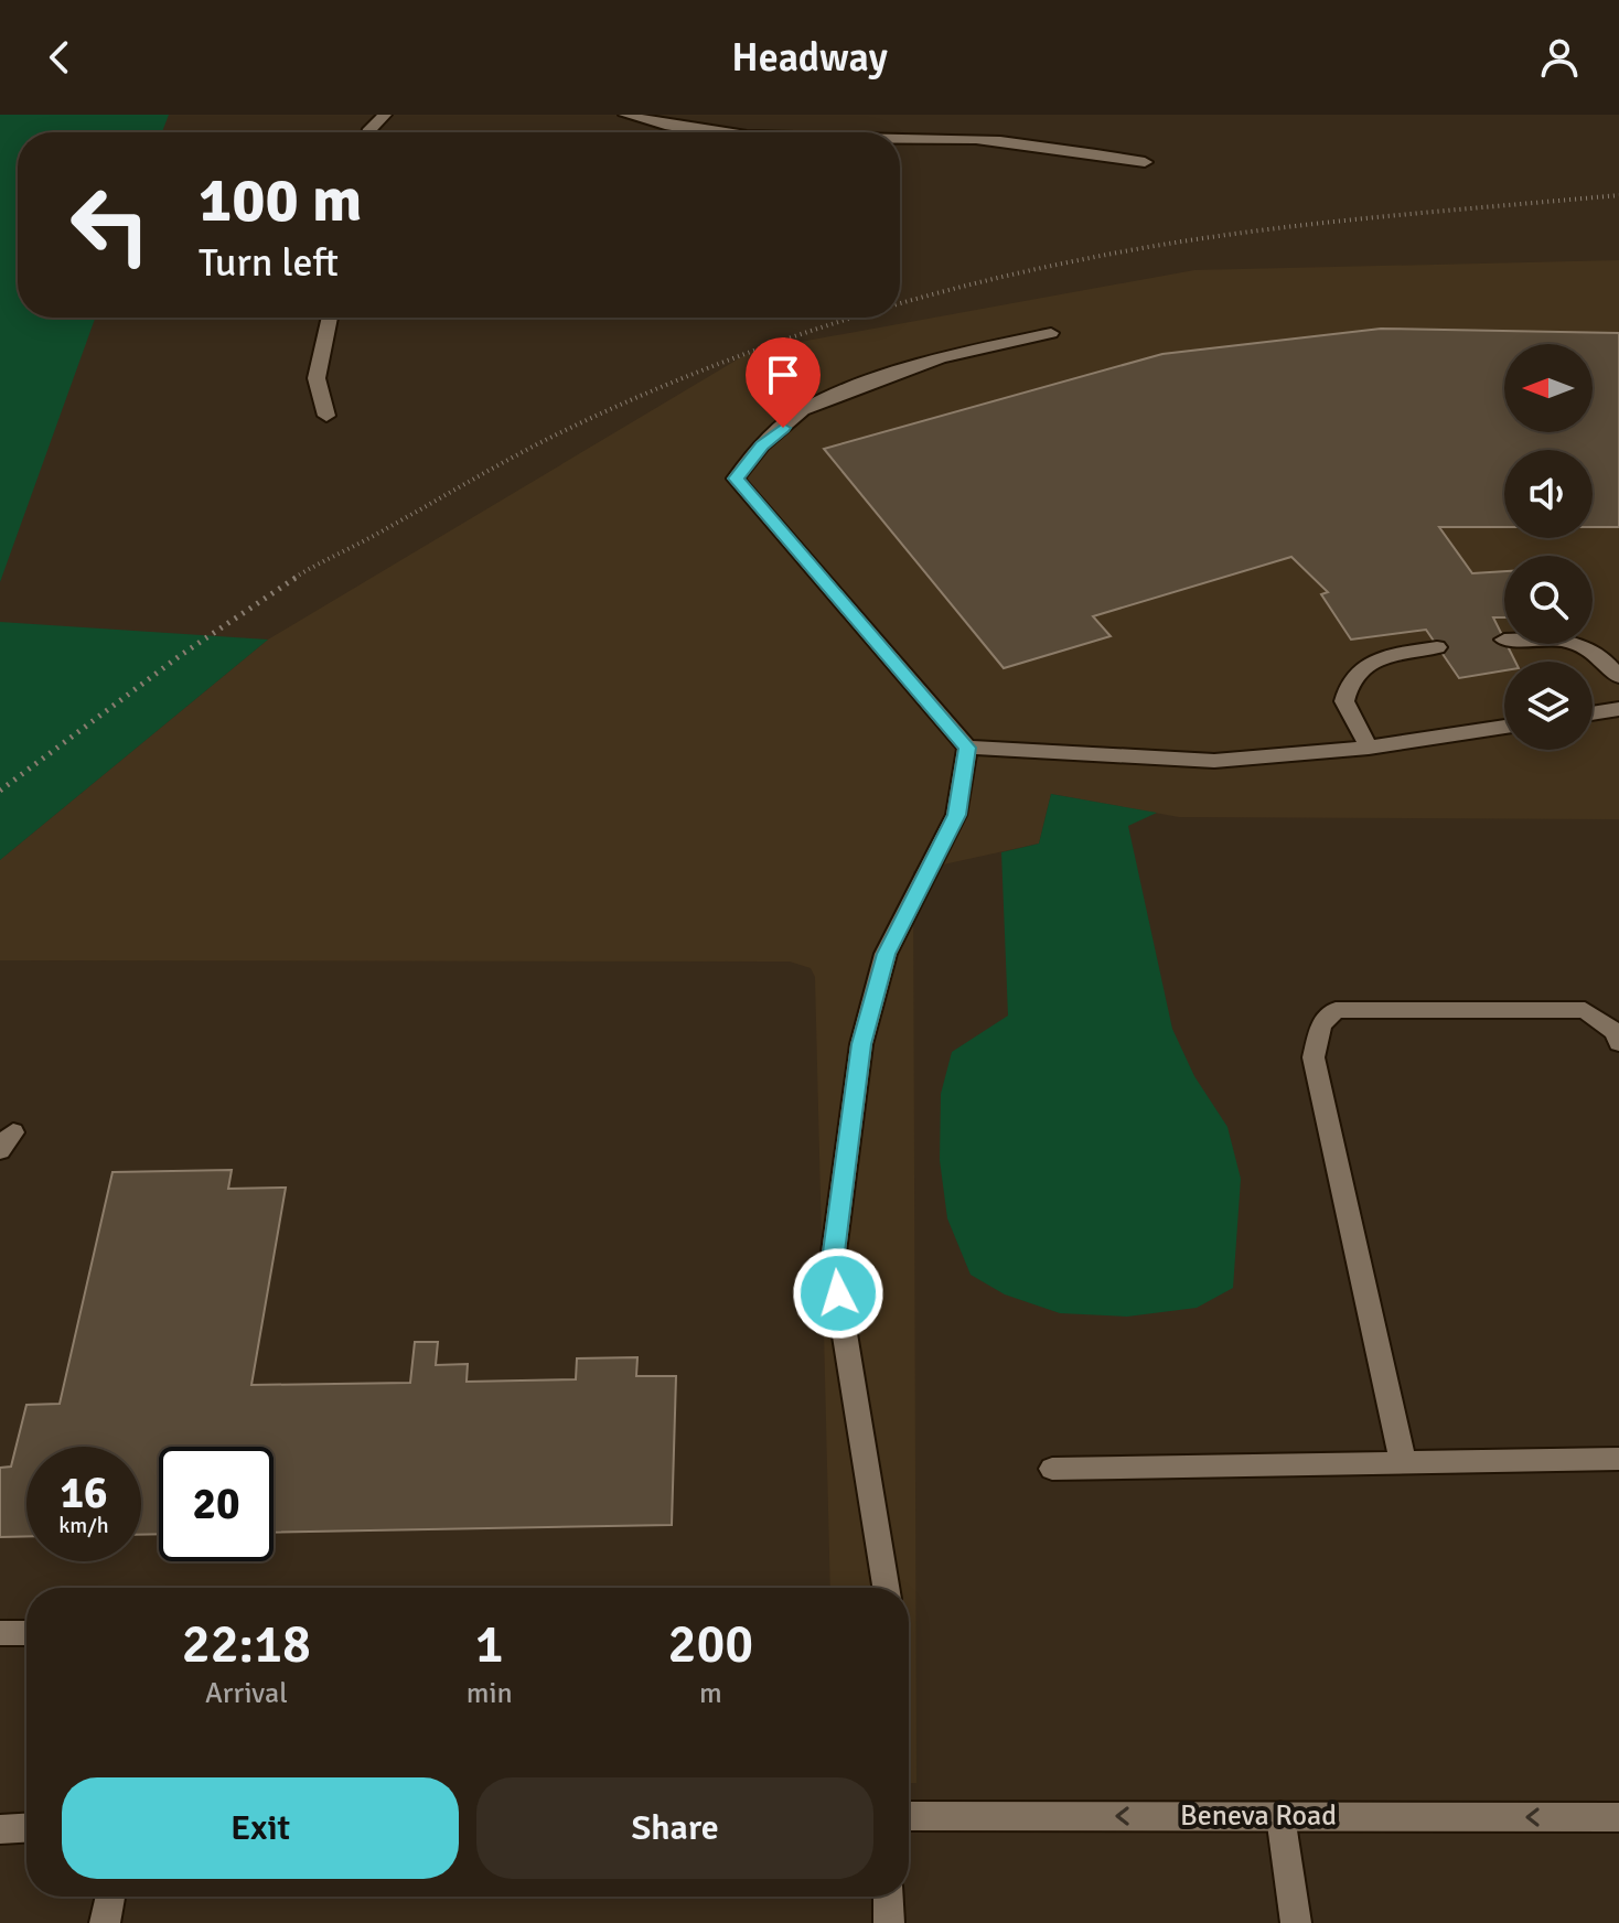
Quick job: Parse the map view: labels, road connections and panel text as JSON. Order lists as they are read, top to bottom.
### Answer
{
  "streets": {
    "street": ["Beneva Road"]
  },
  "one_way": ["Beneva Road"],
  "north": "left",
  "page": {
    "header": "Headway",
    "turn": ["100 m", "Turn left"],
    "speed": "16 km/h",
    "limit": "20",
    "eta": [
      "22:18",
      "Arrival",
      "1",
      "min",
      "200",
      "m"
    ],
    "buttons": ["Exit", "Share"]
  }
}
